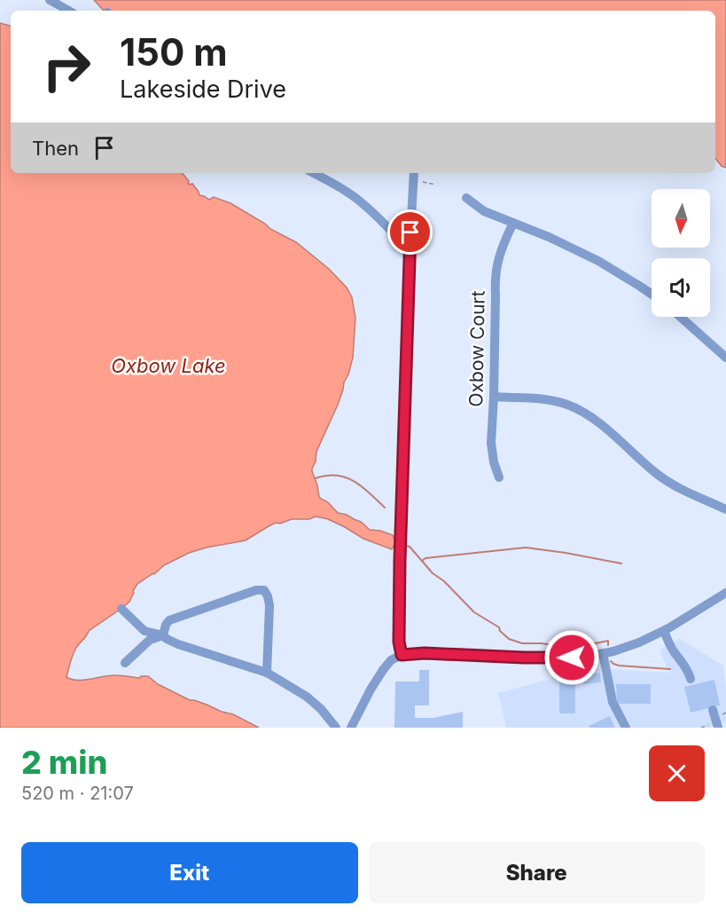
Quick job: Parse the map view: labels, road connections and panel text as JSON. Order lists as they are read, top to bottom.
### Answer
{
  "streets": {
    "street": ["Oxbow Court"]
  },
  "water": ["Oxbow Lake"],
  "north": "bottom",
  "page": {
    "turn": ["150 m", "Lakeside Drive"],
    "then": "Then",
    "heading": ["2 min", "520 m · 21:07"],
    "buttons": ["Exit", "Share"]
  }
}
